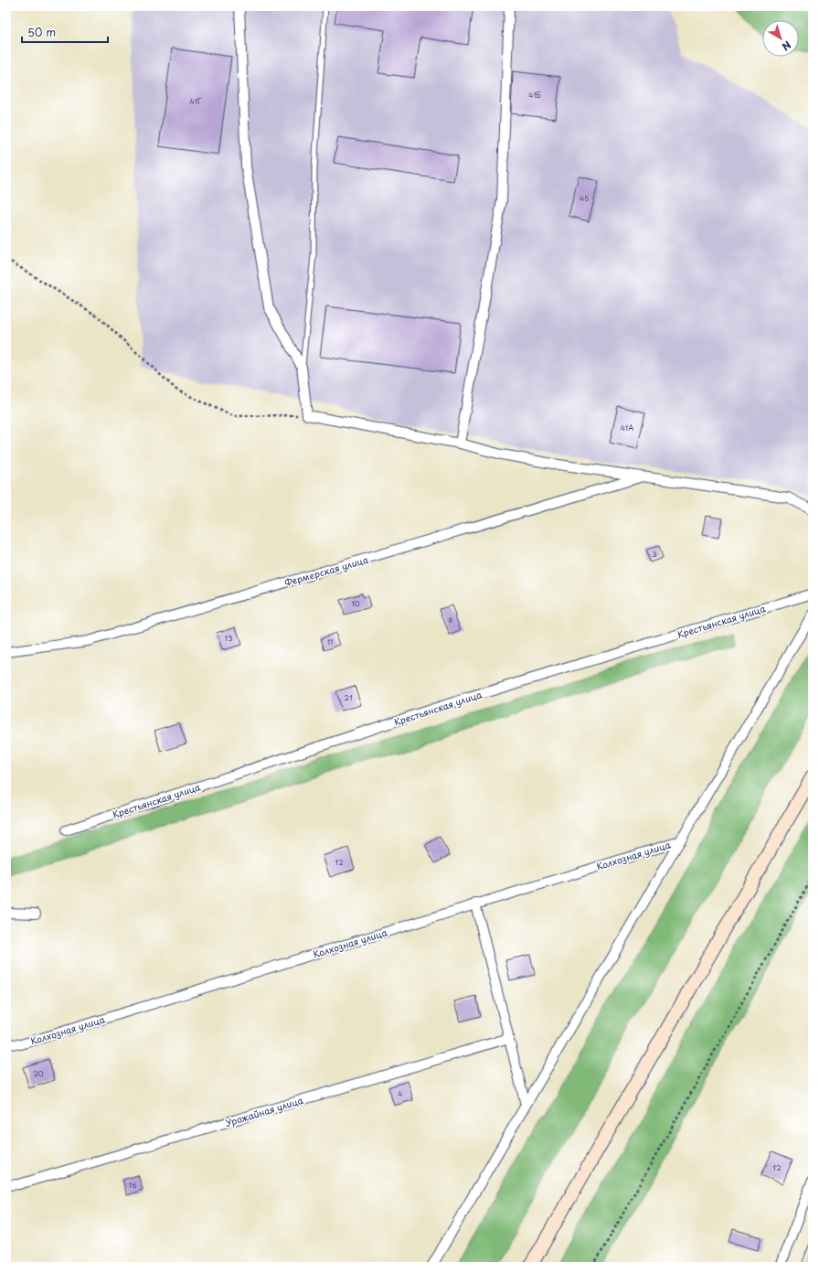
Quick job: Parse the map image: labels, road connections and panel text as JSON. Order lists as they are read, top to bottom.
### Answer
{
  "streets": {
    "street": [
      "Фермерская улица",
      "Крестьянская улица",
      "Колхозная улица",
      "Урожайная улица"
    ]
  },
  "house_numbers": [
    "41Б",
    "41Г",
    "45",
    "41А",
    "3",
    "10",
    "8",
    "13",
    "11",
    "21",
    "12",
    "20",
    "4",
    "12",
    "16"
  ],
  "scale_bar": "50 m",
  "north": "bottom right"
}
